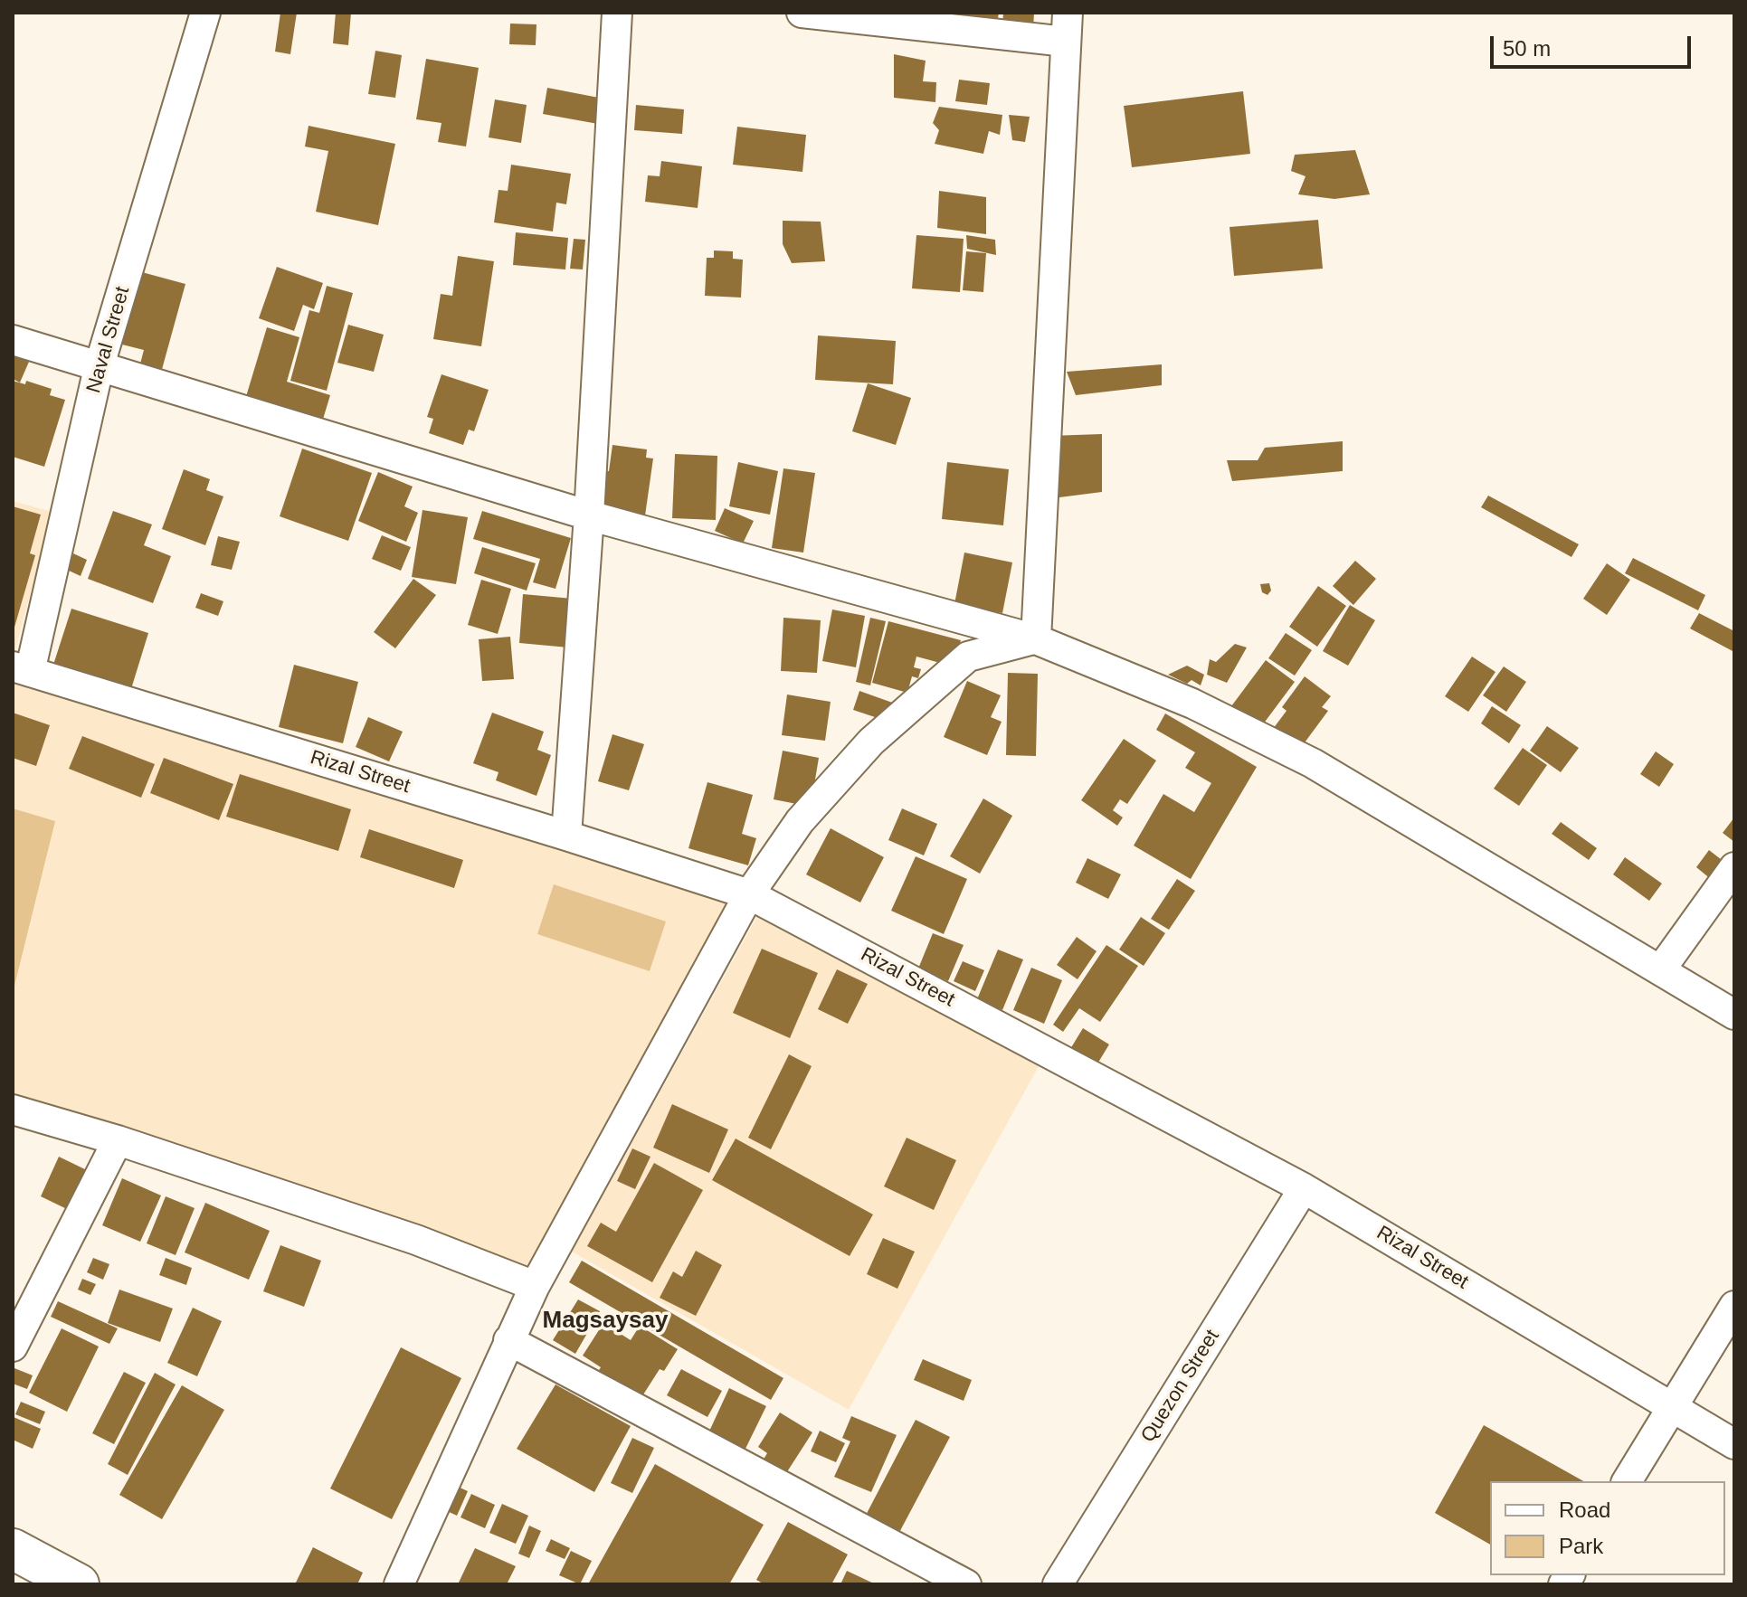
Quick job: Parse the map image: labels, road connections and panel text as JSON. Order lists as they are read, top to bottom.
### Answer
{
  "streets": {
    "street": ["Naval Street", "Rizal Street", "Quezon Street"]
  },
  "crossings": [
    ["Naval Street", "Rizal Street"],
    ["Rizal Street", "Quezon Street"]
  ],
  "districts": ["Magsaysay"],
  "legend": ["Road", "Park"],
  "scale_bar": "50 m"
}
